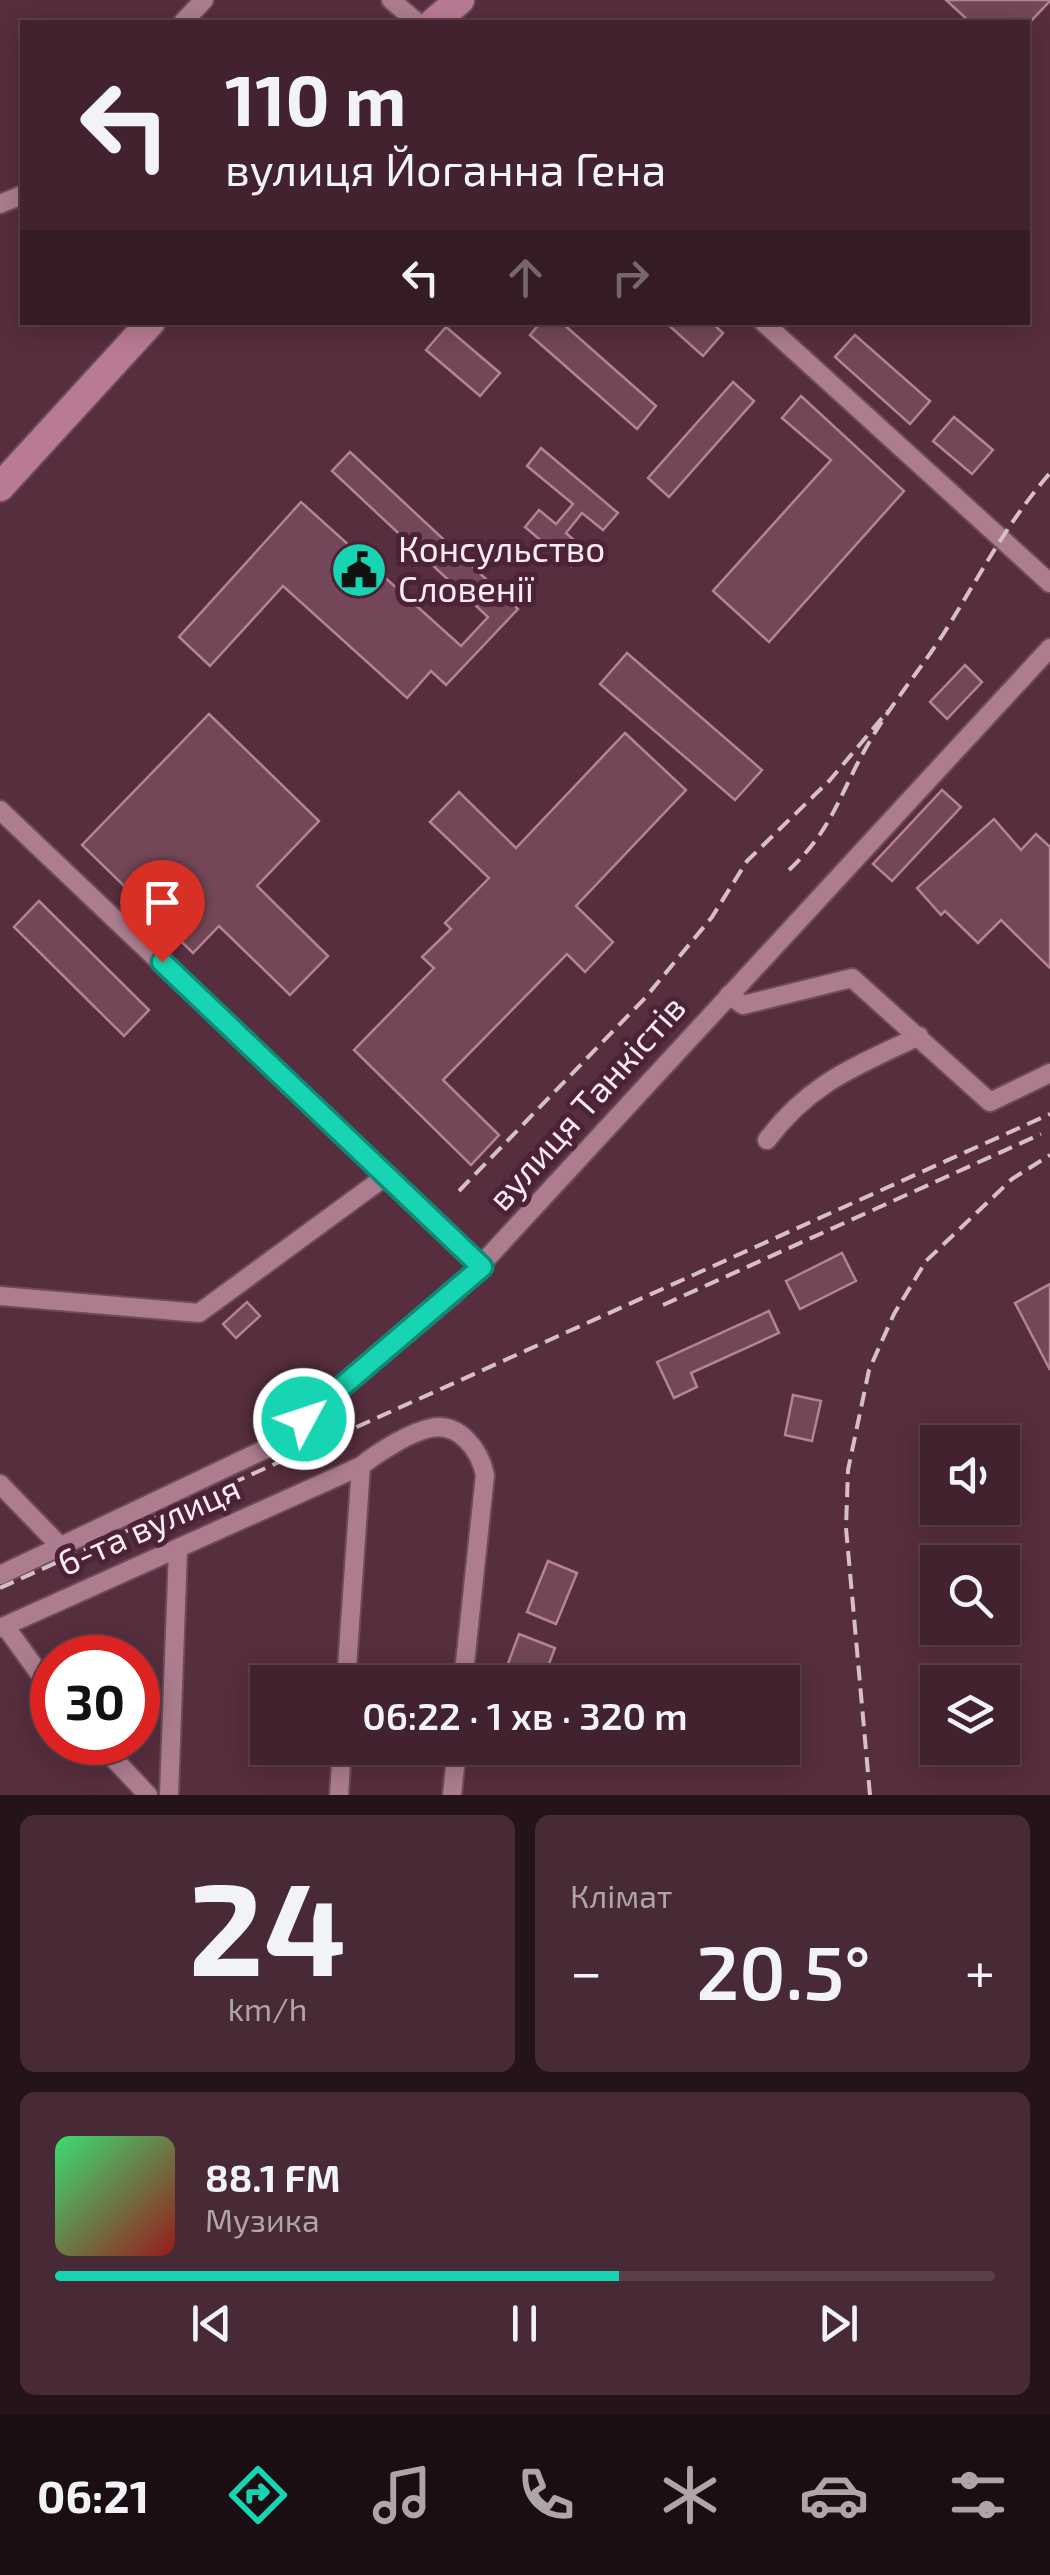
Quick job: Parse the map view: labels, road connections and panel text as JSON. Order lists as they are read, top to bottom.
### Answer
{
  "streets": {
    "street": ["вулиця Танкістів", "6-та вулиця"]
  },
  "places": {
    "public building": ["Консульство Словенії"]
  },
  "page": {
    "turn": ["110 m", "вулиця Йоганна Гена"],
    "limit": "30",
    "trip": "06:22 · 1 хв · 320 m",
    "tile": [
      ["24", "km/h"],
      "Клімат"
    ],
    "heat": ["−", "20.5°", "+"],
    "song": ["88.1 FM", "Музика"],
    "tabs": "06:21"
  }
}
